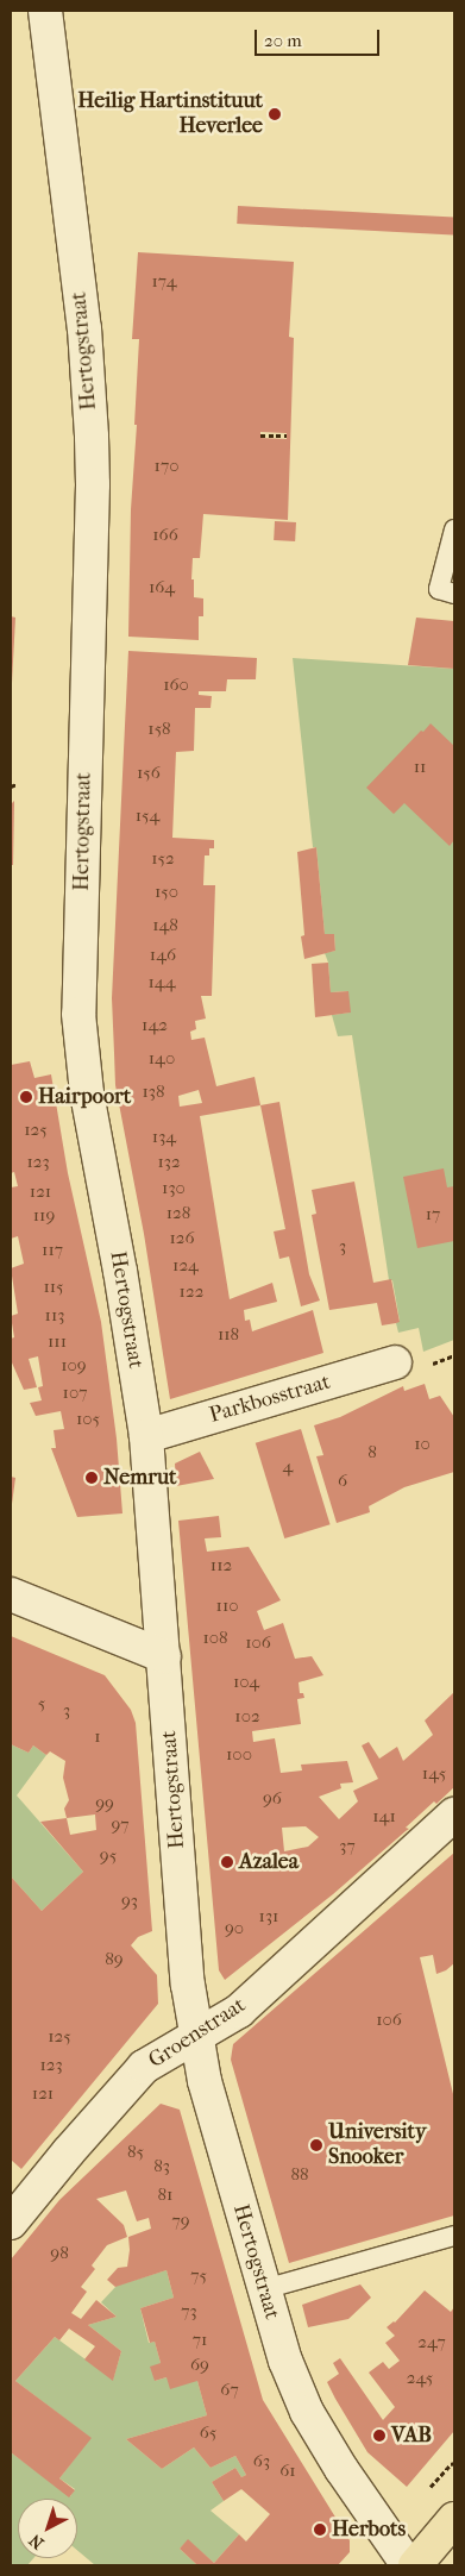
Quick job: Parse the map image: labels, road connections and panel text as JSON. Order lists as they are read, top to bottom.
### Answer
{
  "streets": {
    "street": ["Hertogstraat", "Parkbosstraat", "Groenstraat"]
  },
  "crossings": [
    ["Hertogstraat", "Parkbosstraat"],
    ["Hertogstraat", "Groenstraat"]
  ],
  "places": [
    "Heilig Hartinstituut Heverlee",
    "Hairpoort",
    "Nemrut",
    "Azalea",
    "University Snooker",
    "VAB",
    "Herbots"
  ],
  "house_numbers": [
    "174",
    "170",
    "166",
    "164",
    "160",
    "158",
    "11",
    "156",
    "154",
    "152",
    "150",
    "148",
    "146",
    "144",
    "142",
    "140",
    "138",
    "125",
    "134",
    "123",
    "132",
    "130",
    "121",
    "128",
    "17",
    "119",
    "126",
    "3",
    "117",
    "124",
    "115",
    "122",
    "113",
    "118",
    "111",
    "109",
    "107",
    "105",
    "10",
    "8",
    "4",
    "6",
    "112",
    "110",
    "108",
    "106",
    "104",
    "5",
    "3",
    "102",
    "1",
    "100",
    "145",
    "96",
    "99",
    "141",
    "97",
    "37",
    "95",
    "93",
    "131",
    "90",
    "89",
    "106",
    "125",
    "123",
    "121",
    "85",
    "83",
    "88",
    "81",
    "79",
    "98",
    "75",
    "73",
    "71",
    "247",
    "69",
    "245",
    "67",
    "65",
    "63",
    "61"
  ],
  "scale_bar": "20 m",
  "north": "bottom left"
}
